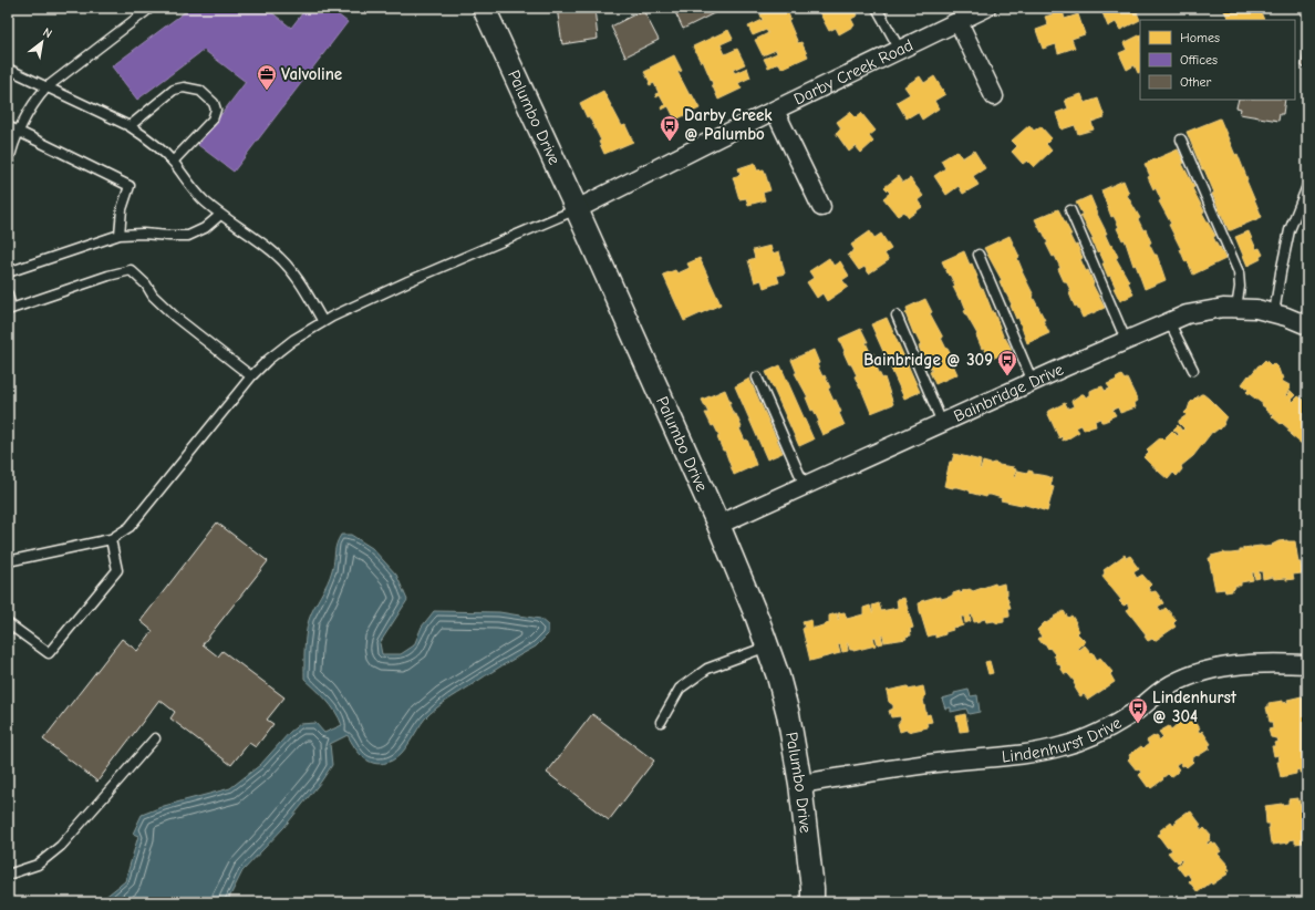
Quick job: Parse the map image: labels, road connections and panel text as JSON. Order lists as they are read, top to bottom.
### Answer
{
  "streets": {
    "street": [
      "Darby Creek Road",
      "Palumbo Drive",
      "Bainbridge Drive",
      "Lindenhurst Drive"
    ]
  },
  "crossings": [
    ["Darby Creek Road", "Palumbo Drive"],
    ["Palumbo Drive", "Bainbridge Drive"],
    ["Palumbo Drive", "Lindenhurst Drive"]
  ],
  "places": {
    "office": ["Valvoline"],
    "bus stop": ["Darby Creek @ Palumbo", "Bainbridge @ 309", "Lindenhurst @ 304"]
  },
  "legend": ["Homes", "Offices", "Other"],
  "north": "top right"
}
